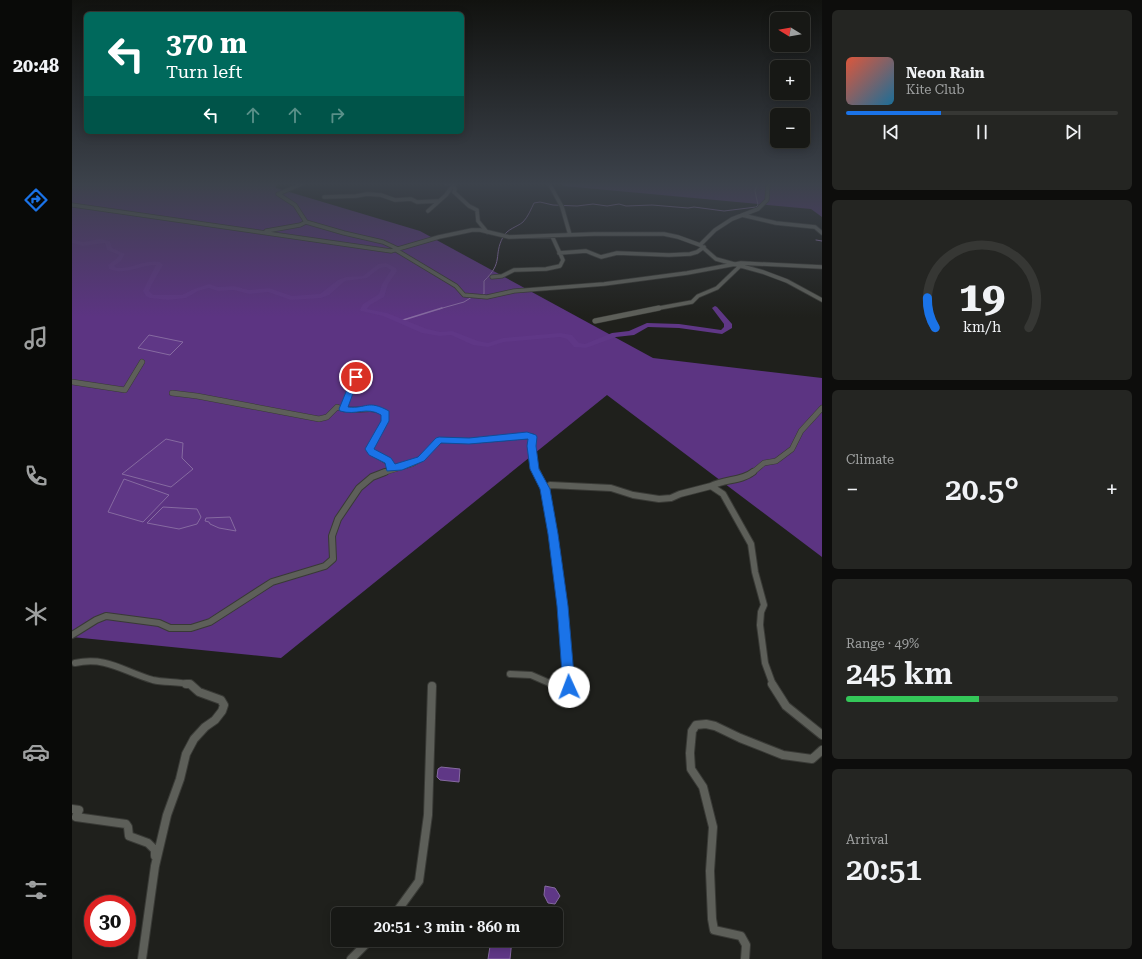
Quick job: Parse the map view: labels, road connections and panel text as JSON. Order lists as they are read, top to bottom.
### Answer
{
  "north": "left",
  "page": {
    "tabs": "20:48",
    "map_buttons": ["+", "−"],
    "turn": ["370 m", "Turn left"],
    "song": ["Neon Rain", "Kite Club"],
    "tile": [
      "Climate",
      ["Range · 49%", "245 km"],
      ["Arrival", "20:51"]
    ],
    "heat": ["−", "20.5°", "+"],
    "limit": "30",
    "trip": "20:51 · 3 min · 860 m",
    "gauge": ["19", "km/h"]
  }
}
